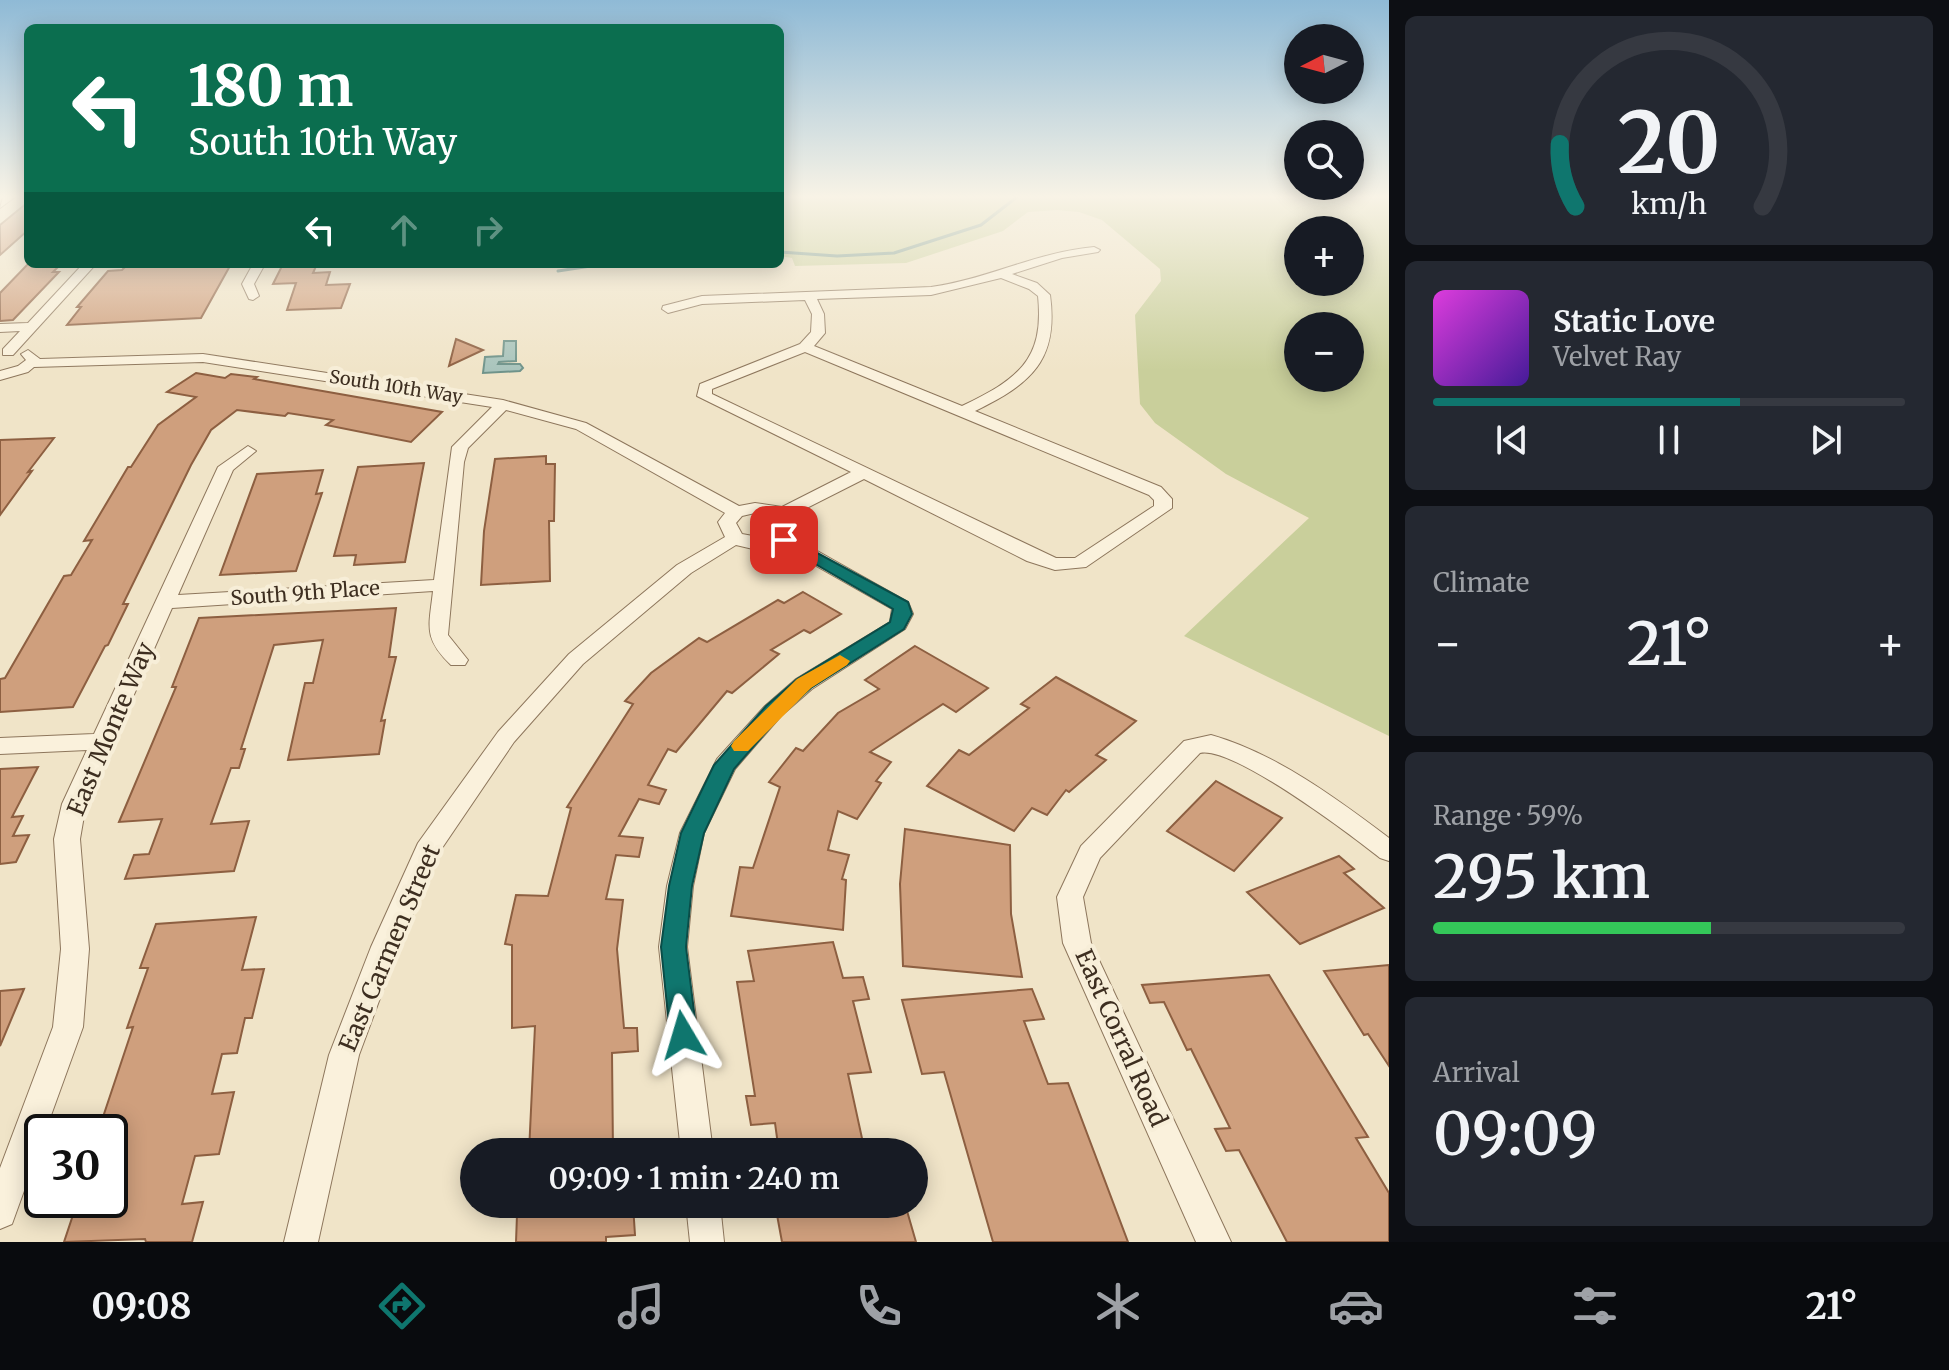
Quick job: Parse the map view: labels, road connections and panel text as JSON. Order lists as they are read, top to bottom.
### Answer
{
  "streets": {
    "street": [
      "South 10th Way",
      "South 9th Place",
      "East Monte Way",
      "East Carmen Street",
      "East Corral Road"
    ]
  },
  "crossings": [
    ["South 10th Way", "East Carmen Street"],
    ["South 9th Place", "East Monte Way"]
  ],
  "north": "left",
  "page": {
    "map_buttons": ["+", "−"],
    "turn": ["180 m", "South 10th Way"],
    "song": ["Static Love", "Velvet Ray"],
    "tile": [
      "Climate",
      ["Range · 59%", "295 km"],
      ["Arrival", "09:09"]
    ],
    "heat": ["−", "21°", "+"],
    "limit": "30",
    "trip": "09:09 · 1 min · 240 m",
    "tabs": ["09:08", "21°"],
    "gauge": ["20", "km/h"]
  }
}
